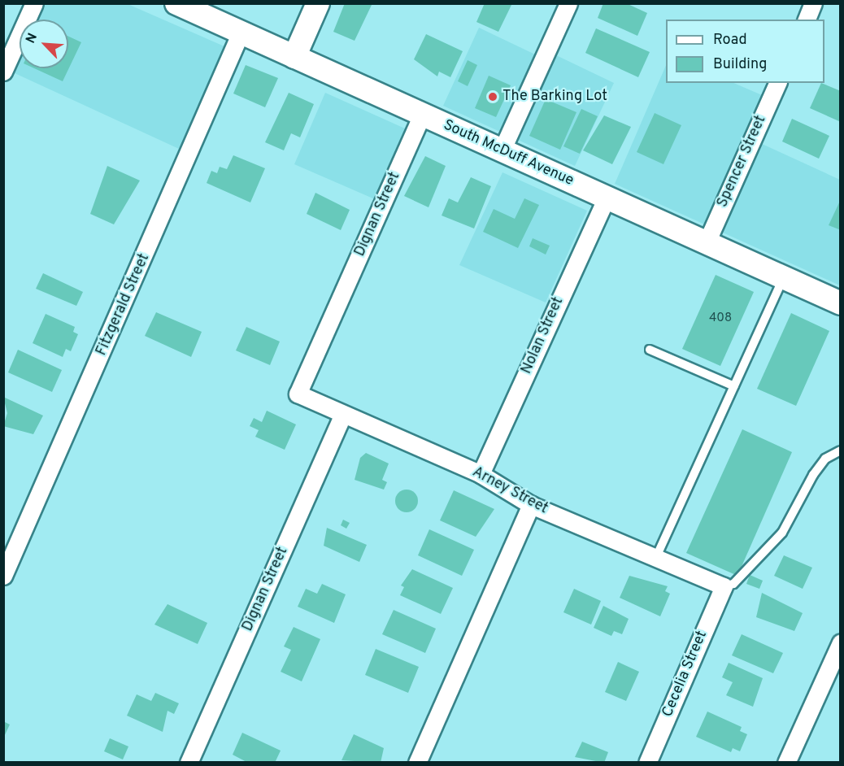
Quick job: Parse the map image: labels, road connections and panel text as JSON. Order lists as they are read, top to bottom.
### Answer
{
  "streets": {
    "main road": ["South McDuff Avenue"],
    "street": [
      "Spencer Street",
      "Dignan Street",
      "Fitzgerald Street",
      "Nolan Street",
      "Arney Street",
      "Cecelia Street"
    ]
  },
  "crossings": [
    ["South McDuff Avenue", "Spencer Street"],
    ["South McDuff Avenue", "Dignan Street"],
    ["South McDuff Avenue", "Fitzgerald Street"],
    ["South McDuff Avenue", "Nolan Street"],
    ["Dignan Street", "Arney Street"],
    ["Nolan Street", "Arney Street"],
    ["Arney Street", "Cecelia Street"]
  ],
  "places": ["The Barking Lot"],
  "house_numbers": ["408"],
  "legend": ["Road", "Building"],
  "north": "top left"
}
